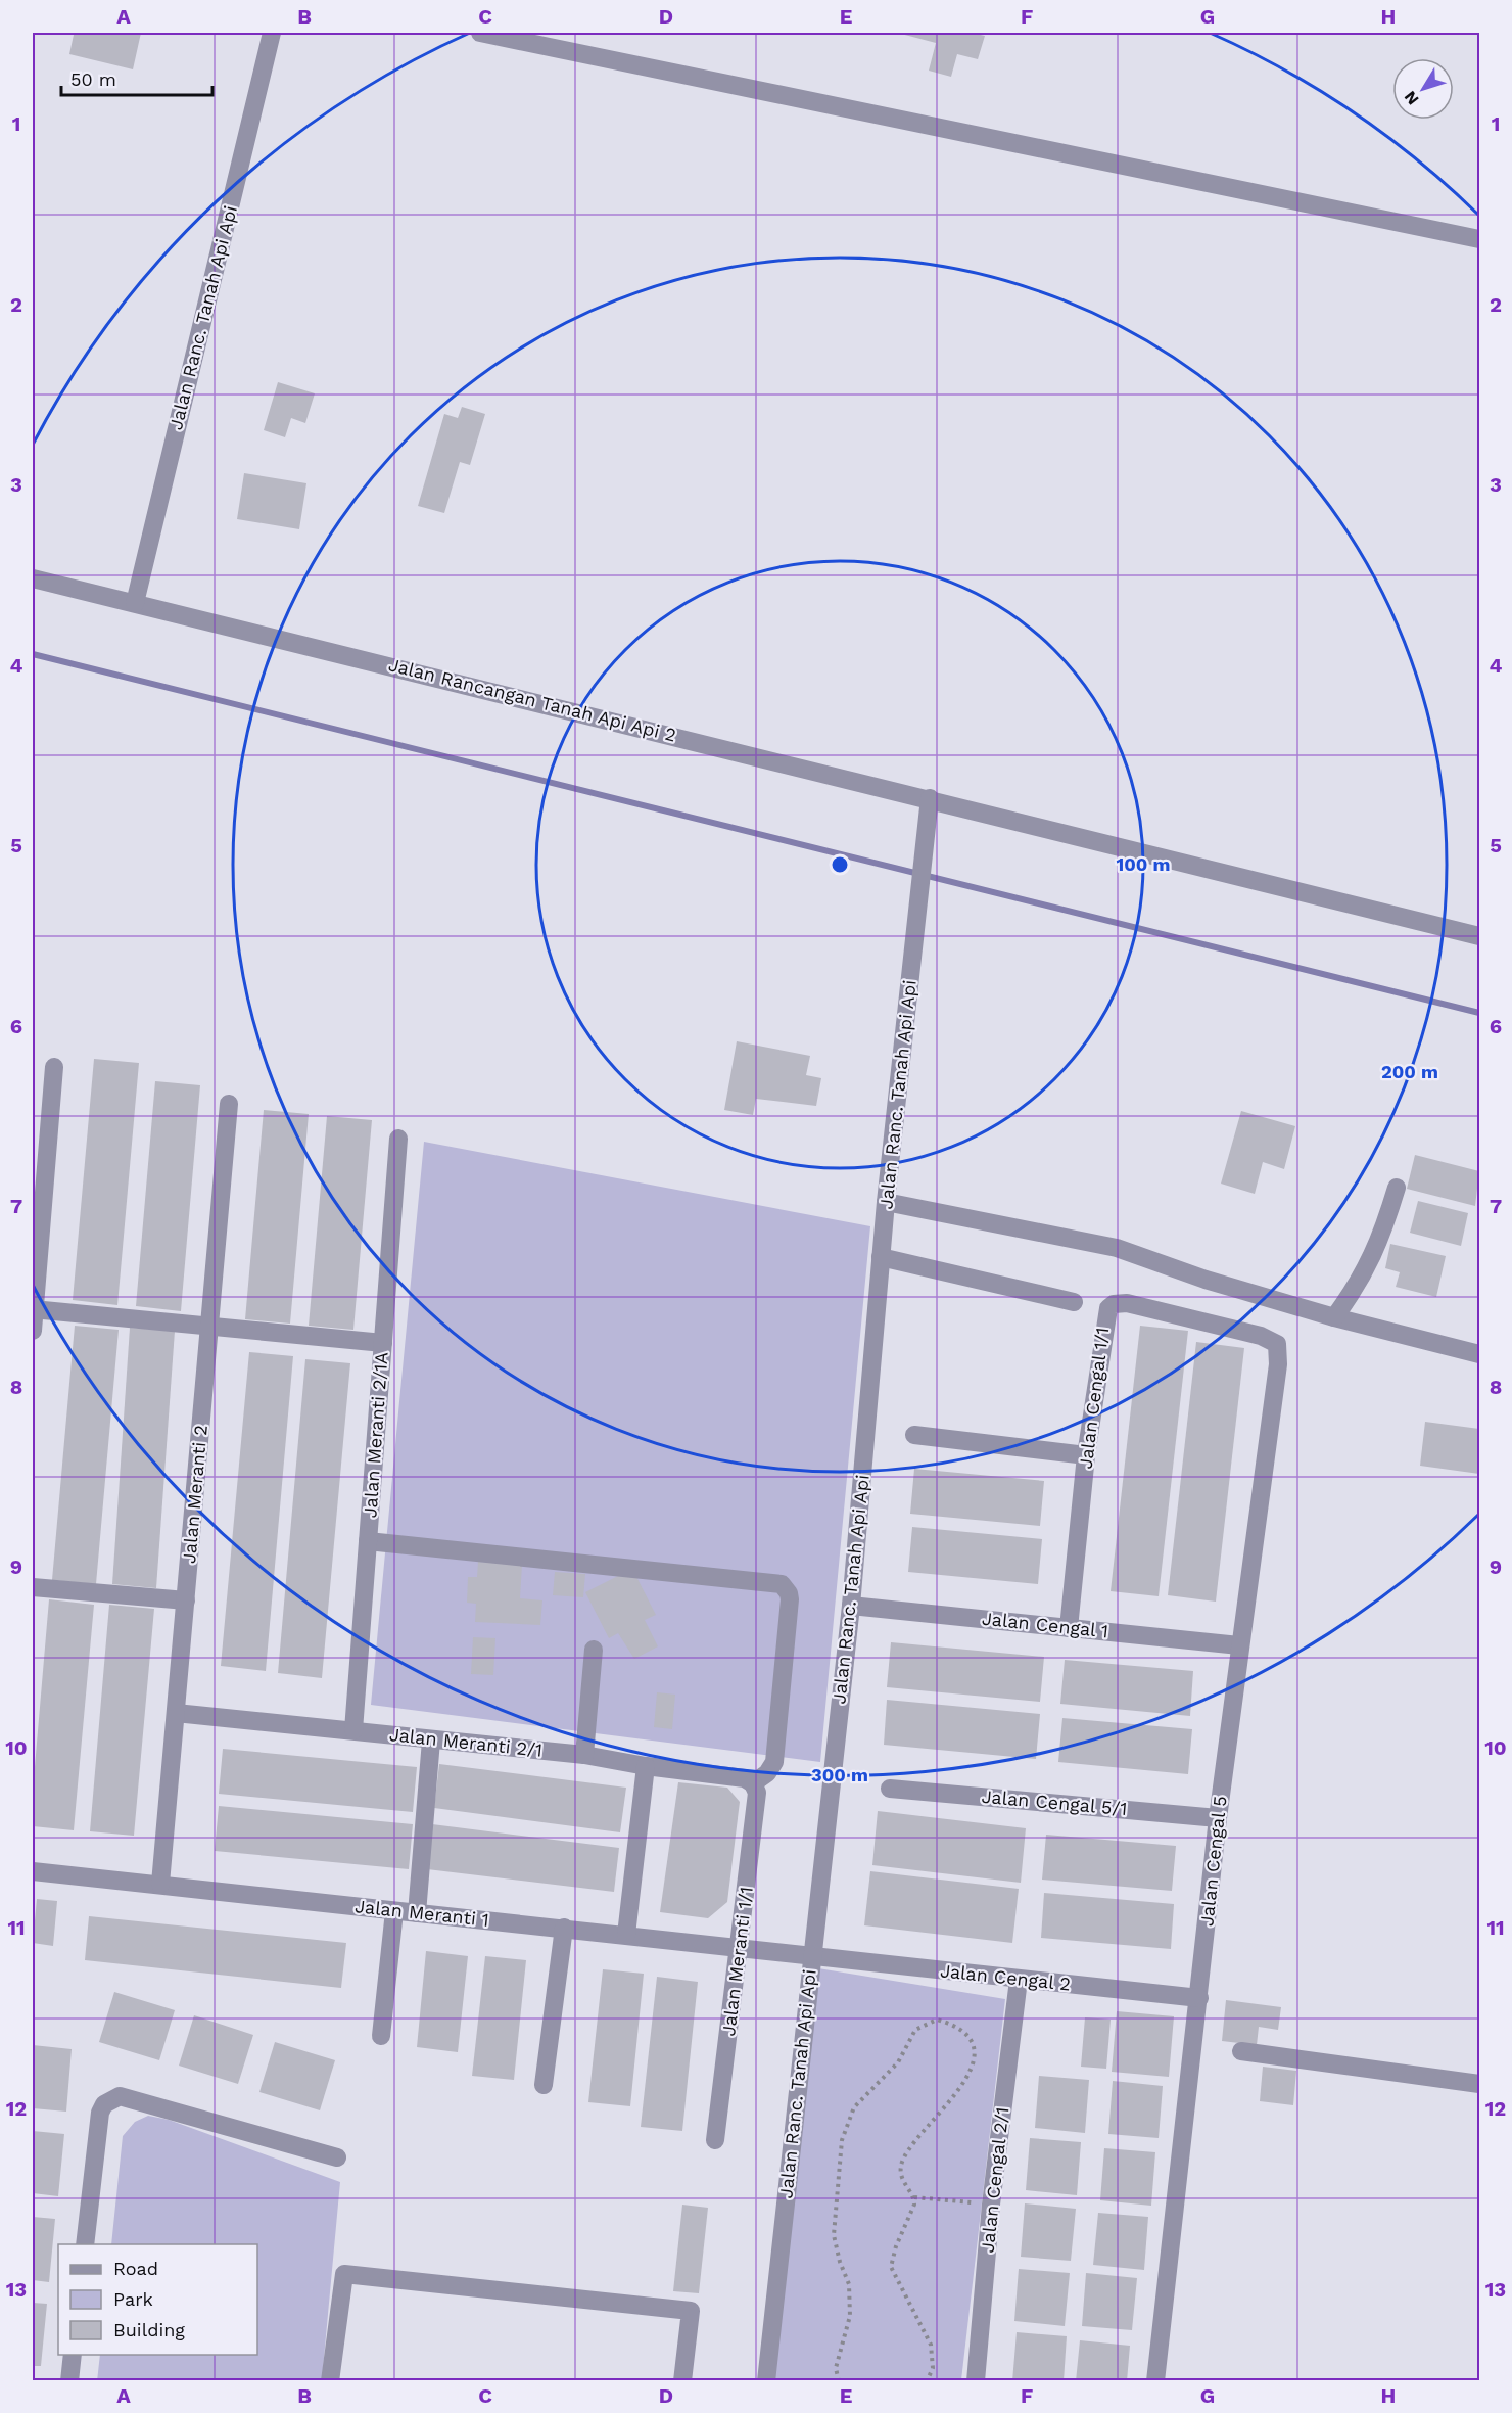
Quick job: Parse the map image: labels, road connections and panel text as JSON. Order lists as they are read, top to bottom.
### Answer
{
  "streets": {
    "street": [
      "Jalan Ranc. Tanah Api Api",
      "Jalan Rancangan Tanah Api Api 2",
      "Jalan Cengal 1/1",
      "Jalan Meranti 2/1A",
      "Jalan Meranti 2",
      "Jalan Cengal 1",
      "Jalan Meranti 2/1",
      "Jalan Cengal 5/1",
      "Jalan Cengal 5",
      "Jalan Meranti 1",
      "Jalan Meranti 1/1",
      "Jalan Cengal 2",
      "Jalan Cengal 2/1"
    ]
  },
  "crossings": [
    ["Jalan Ranc. Tanah Api Api", "Jalan Rancangan Tanah Api Api 2"],
    ["Jalan Ranc. Tanah Api Api", "Jalan Cengal 1"],
    ["Jalan Ranc. Tanah Api Api", "Jalan Meranti 1"],
    ["Jalan Ranc. Tanah Api Api", "Jalan Cengal 2"],
    ["Jalan Cengal 1/1", "Jalan Cengal 1"],
    ["Jalan Cengal 1/1", "Jalan Cengal 5"],
    ["Jalan Meranti 2/1A", "Jalan Meranti 2/1"],
    ["Jalan Meranti 2", "Jalan Meranti 2/1"],
    ["Jalan Meranti 2", "Jalan Meranti 1"],
    ["Jalan Cengal 1", "Jalan Cengal 5"],
    ["Jalan Meranti 2/1", "Jalan Meranti 1/1"],
    ["Jalan Cengal 5/1", "Jalan Cengal 5"],
    ["Jalan Cengal 5", "Jalan Cengal 2"],
    ["Jalan Meranti 1", "Jalan Meranti 1/1"],
    ["Jalan Meranti 1", "Jalan Cengal 2"],
    ["Jalan Cengal 2", "Jalan Cengal 2/1"]
  ],
  "legend": ["Road", "Park", "Building"],
  "scale_bar": "50 m",
  "north": "bottom left",
  "grid": {
    "columns": [
      "A",
      "B",
      "C",
      "D",
      "E",
      "F",
      "G",
      "H"
    ],
    "rows": [
      "1",
      "2",
      "3",
      "4",
      "5",
      "6",
      "7",
      "8",
      "9",
      "10",
      "11",
      "12",
      "13"
    ]
  },
  "rings": ["100 m", "200 m", "300 m"]
}
